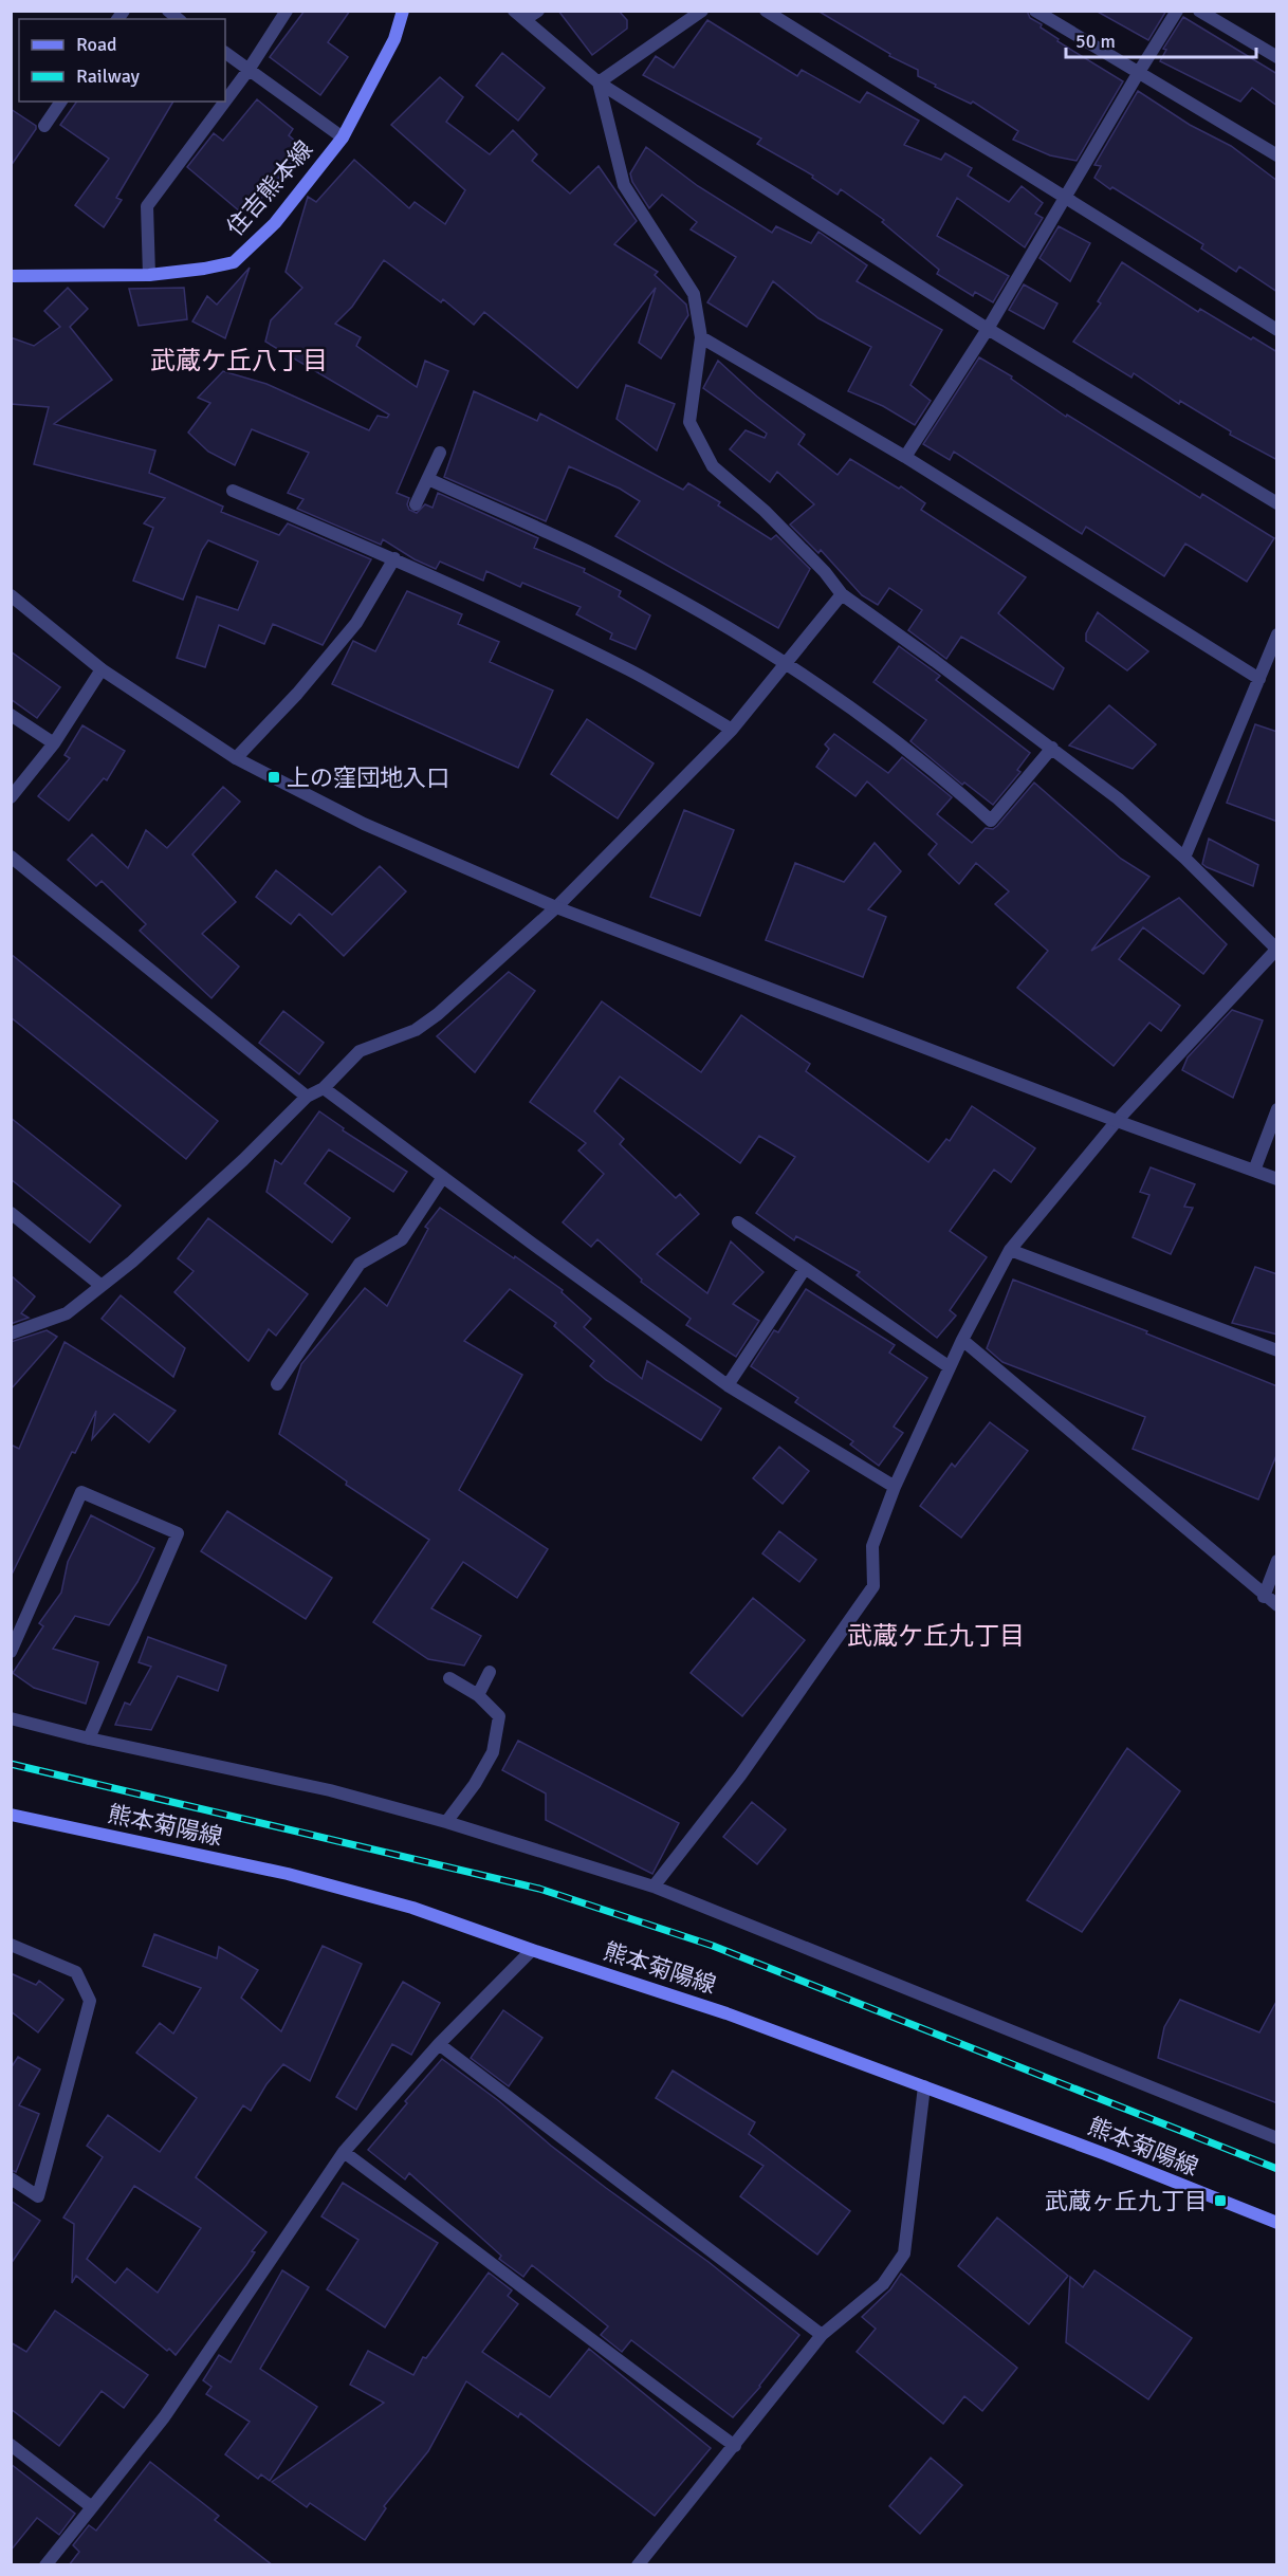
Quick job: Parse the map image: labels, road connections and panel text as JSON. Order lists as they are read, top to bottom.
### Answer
{
  "streets": {
    "main road": ["住吉熊本線", "熊本菊陽線"]
  },
  "districts": ["武蔵ケ丘八丁目", "武蔵ケ丘九丁目"],
  "places": {
    "transit": ["上の窪団地入口", "武蔵ヶ丘九丁目"]
  },
  "legend": ["Road", "Railway"],
  "scale_bar": "50 m"
}
